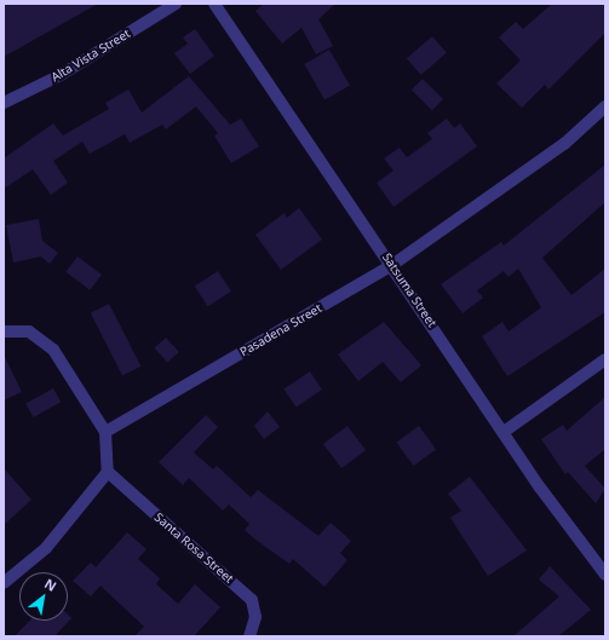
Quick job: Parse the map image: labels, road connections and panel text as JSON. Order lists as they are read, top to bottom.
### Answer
{
  "streets": {
    "street": [
      "Alta Vista Street",
      "Satsuma Street",
      "Pasadena Street",
      "Santa Rosa Street"
    ]
  },
  "crossings": [
    ["Satsuma Street", "Pasadena Street"]
  ],
  "north": "top right"
}
